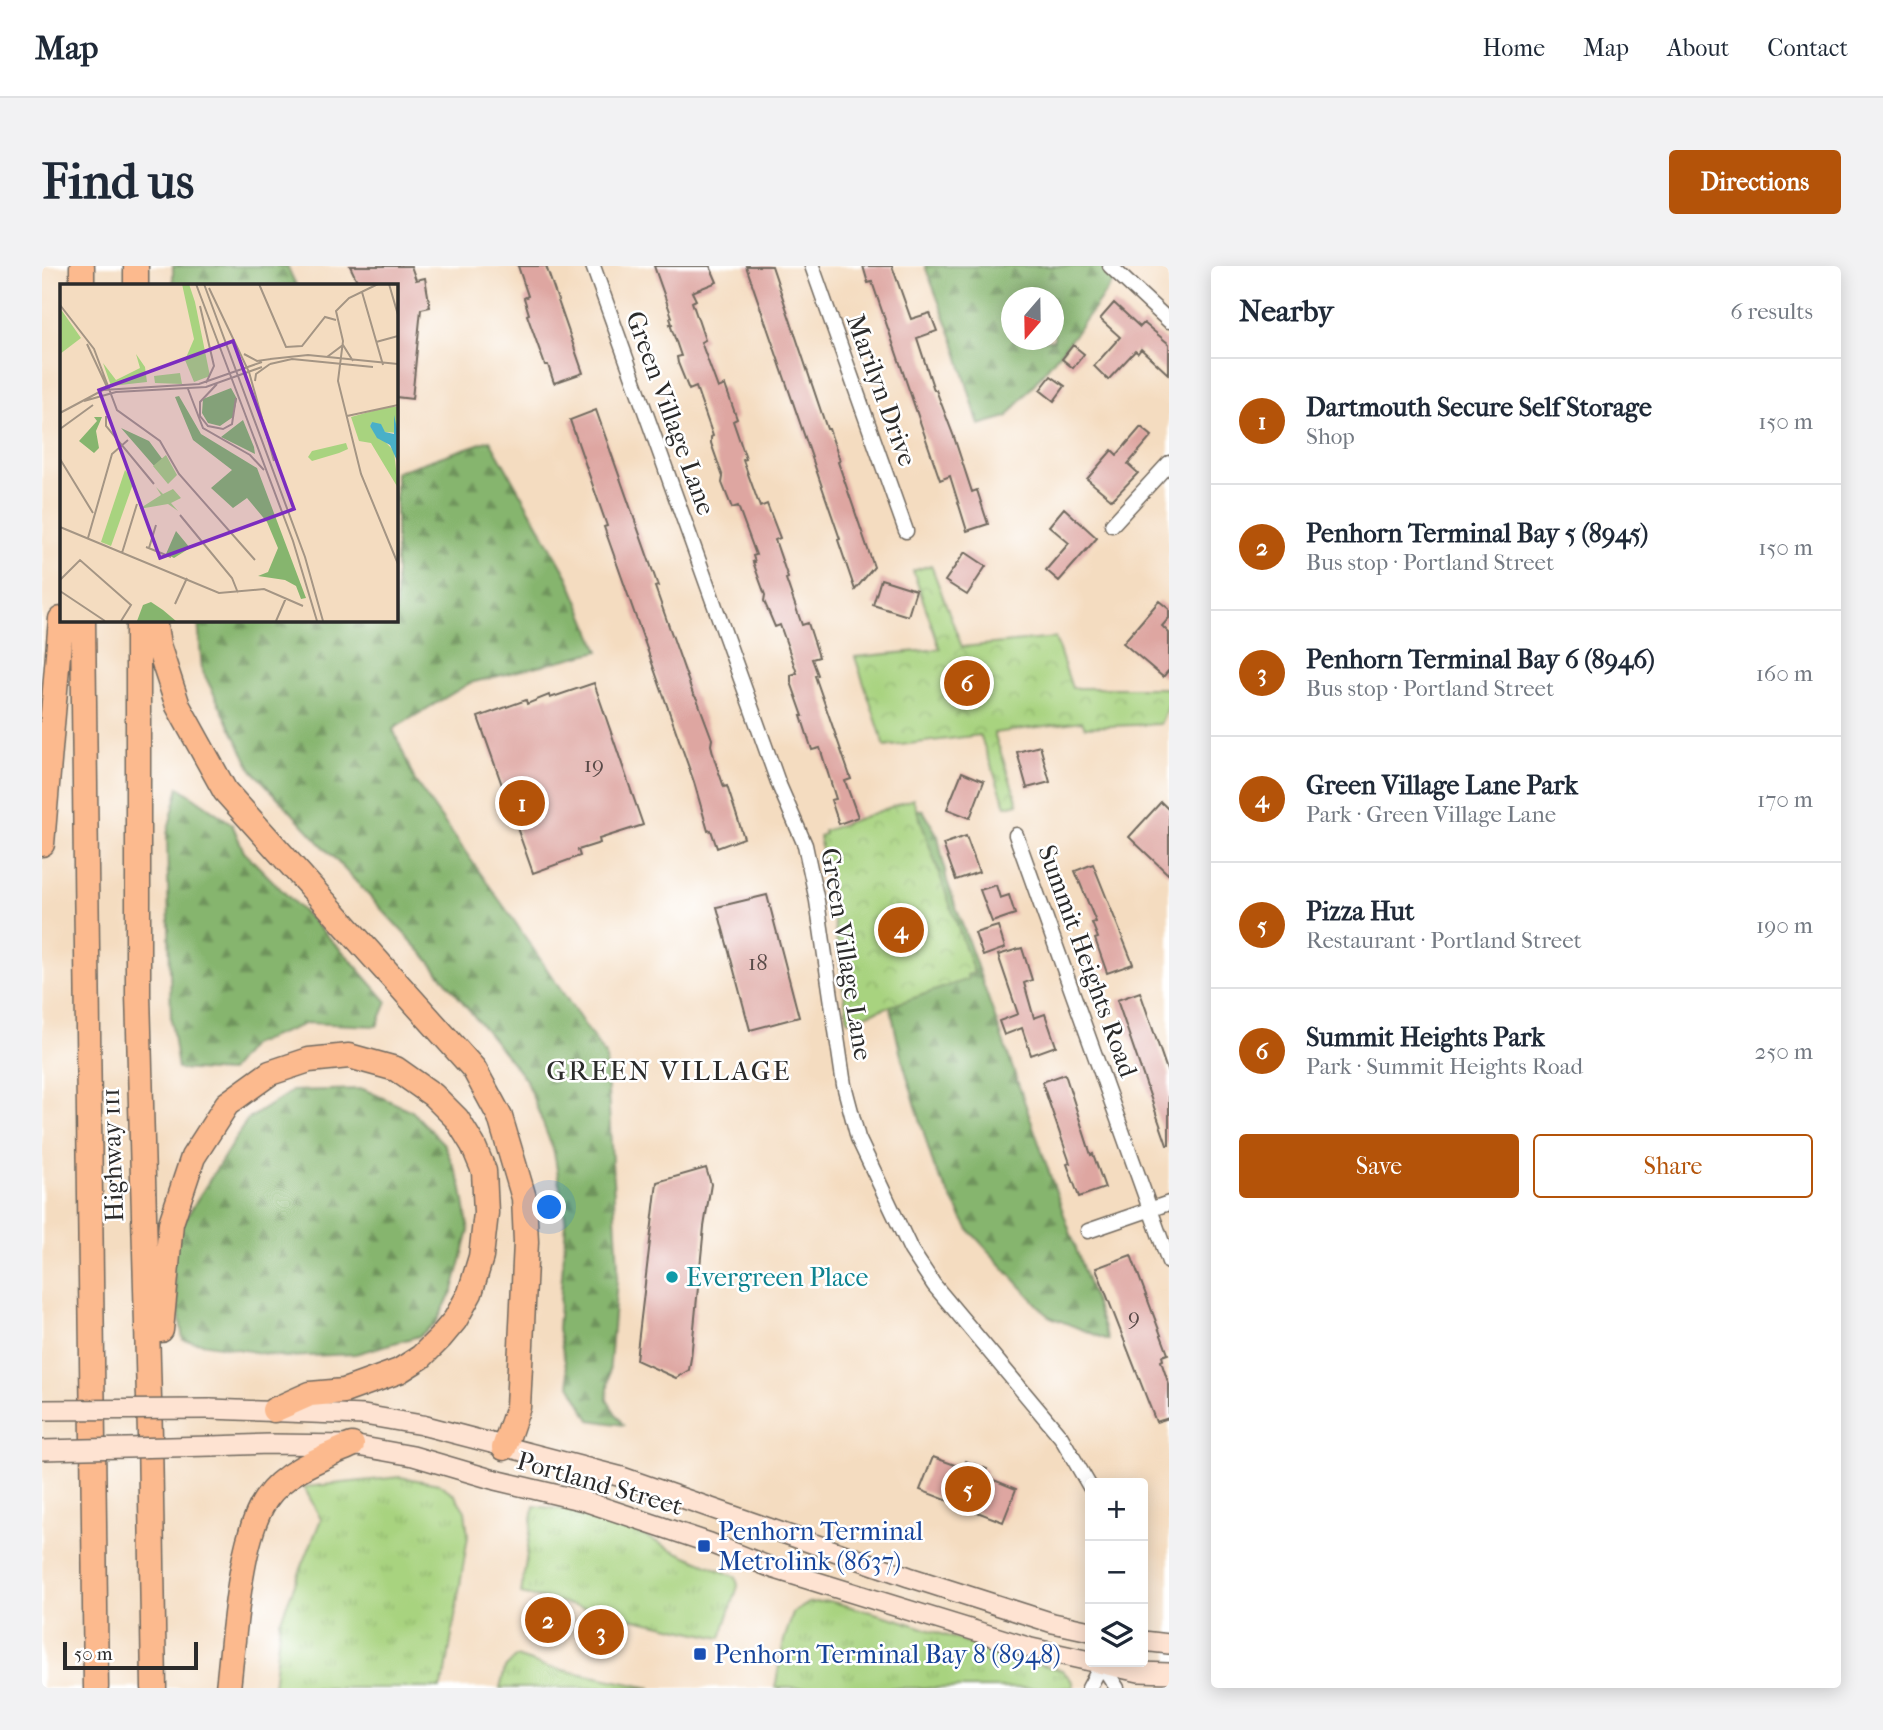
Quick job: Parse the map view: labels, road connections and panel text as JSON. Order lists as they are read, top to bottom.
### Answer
{
  "streets": {
    "highway": ["Highway 111"],
    "main road": ["Portland Street"],
    "street": ["Marilyn Drive", "Green Village Lane", "Summit Heights Road"]
  },
  "districts": ["GREEN VILLAGE"],
  "places": {
    "other": ["Evergreen Place"],
    "transit": ["Penhorn Terminal Metrolink (8637)", "Penhorn Terminal Bay 8 (8948)"]
  },
  "house_numbers": ["19", "18", "9"],
  "scale_bar": "50 m",
  "north": "bottom",
  "page": {
    "header": "Map",
    "nav": [
      "Home",
      "Map",
      "About",
      "Contact"
    ],
    "buttons": [
      "Directions",
      ["Save", "Share"]
    ],
    "title": "Find us",
    "heading": ["Nearby", "6 results"],
    "list": [
      {
        "mark": "1",
        "name": "Dartmouth Secure Self Storage",
        "note": "Shop",
        "value": "150 m"
      },
      {
        "mark": "2",
        "name": "Penhorn Terminal Bay 5 (8945)",
        "note": "Bus stop · Portland Street",
        "value": "150 m"
      },
      {
        "mark": "3",
        "name": "Penhorn Terminal Bay 6 (8946)",
        "note": "Bus stop · Portland Street",
        "value": "160 m"
      },
      {
        "mark": "4",
        "name": "Green Village Lane Park",
        "note": "Park · Green Village Lane",
        "value": "170 m"
      },
      {
        "mark": "5",
        "name": "Pizza Hut",
        "note": "Restaurant · Portland Street",
        "value": "190 m"
      },
      {
        "mark": "6",
        "name": "Summit Heights Park",
        "note": "Park · Summit Heights Road",
        "value": "250 m"
      }
    ],
    "pins": [
      "6",
      "1",
      "4",
      "5",
      "2",
      "3"
    ],
    "map_buttons": ["+", "−"],
    "scale": "50 m"
  }
}
